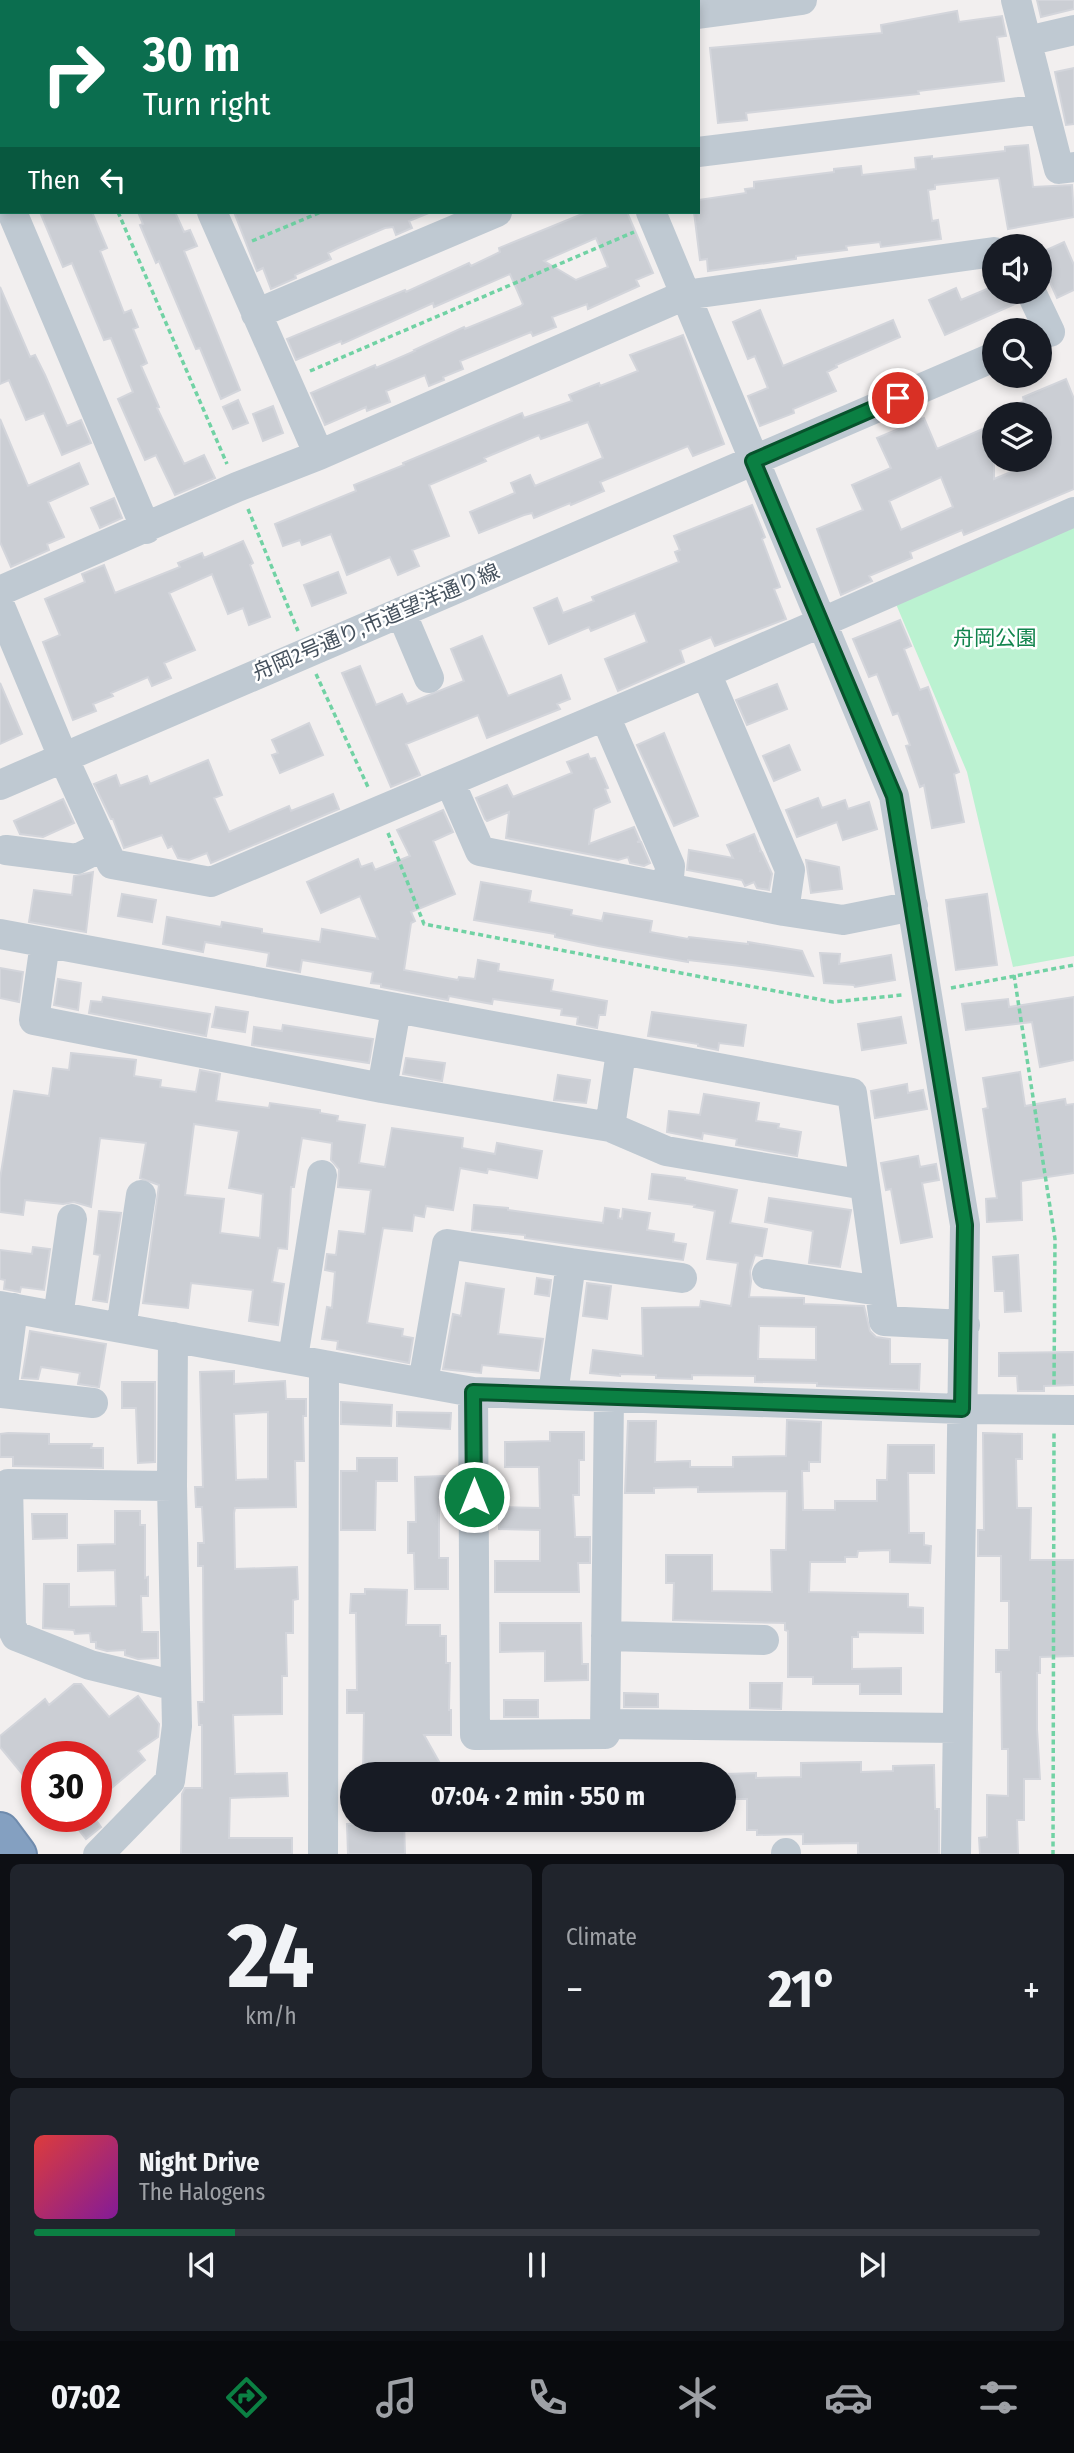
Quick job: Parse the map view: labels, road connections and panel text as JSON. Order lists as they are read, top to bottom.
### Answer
{
  "streets": {
    "street": ["舟岡2号通り,市道望洋通り線"]
  },
  "parks": ["舟岡公園"],
  "page": {
    "turn": ["30 m", "Turn right"],
    "then": "Then",
    "limit": "30",
    "trip": "07:04 · 2 min · 550 m",
    "tile": [
      ["24", "km/h"],
      "Climate"
    ],
    "heat": ["−", "21°", "+"],
    "song": ["Night Drive", "The Halogens"],
    "tabs": "07:02"
  }
}
